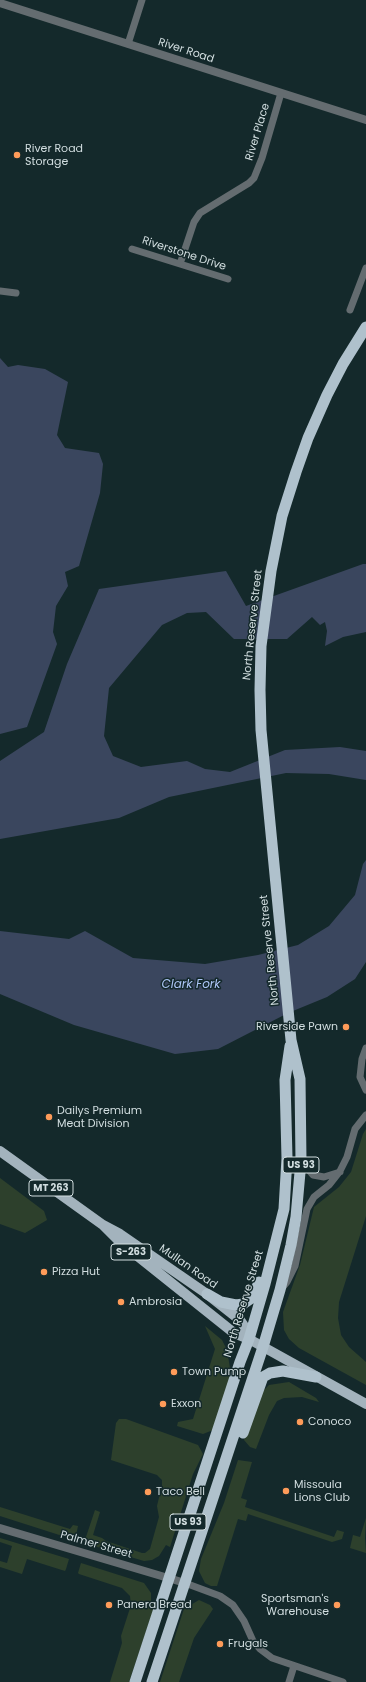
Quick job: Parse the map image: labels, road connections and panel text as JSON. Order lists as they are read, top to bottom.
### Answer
{
  "streets": {
    "highway": ["North Reserve Street", "US 93"],
    "main road": ["MT 263", "S-263", "Mullan Road"],
    "street": [
      "River Road",
      "River Place",
      "Riverstone Drive",
      "Palmer Street"
    ]
  },
  "crossings": [
    ["River Road", "River Place"],
    ["River Place", "Riverstone Drive"],
    ["North Reserve Street", "US 93"],
    ["North Reserve Street", "Mullan Road"],
    ["North Reserve Street", "Palmer Street"]
  ],
  "water": ["Clark Fork"],
  "places": [
    "River Road Storage",
    "Riverside Pawn",
    "Dailys Premium Meat Division",
    "Pizza Hut",
    "Ambrosia",
    "Town Pump",
    "Exxon",
    "Conoco",
    "Missoula Lions Club",
    "Taco Bell",
    "Panera Bread",
    "Sportsman's Warehouse",
    "Frugals"
  ]
}
